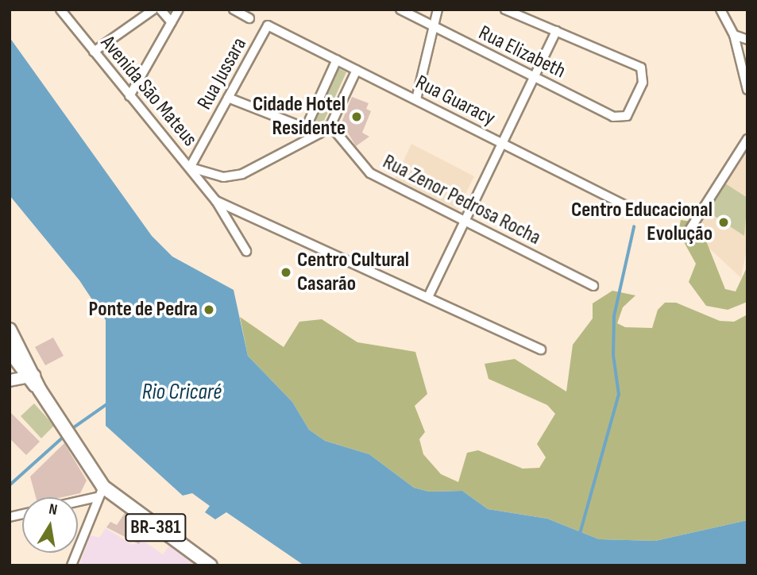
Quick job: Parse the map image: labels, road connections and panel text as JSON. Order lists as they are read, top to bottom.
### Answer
{
  "streets": {
    "main road": ["BR-381"],
    "street": [
      "Rua Elizabeth",
      "Rua Jussara",
      "Avenida São Mateus",
      "Rua Guaracy",
      "Rua Zenor Pedrosa Rocha"
    ]
  },
  "crossings": [
    ["Rua Jussara", "Avenida São Mateus"],
    ["Rua Jussara", "Rua Guaracy"]
  ],
  "water": ["Rio Cricaré"],
  "places": [
    "Cidade Hotel Residente",
    "Centro Educacional Evolução",
    "Centro Cultural Casarão",
    "Ponte de Pedra"
  ],
  "north": "top"
}
